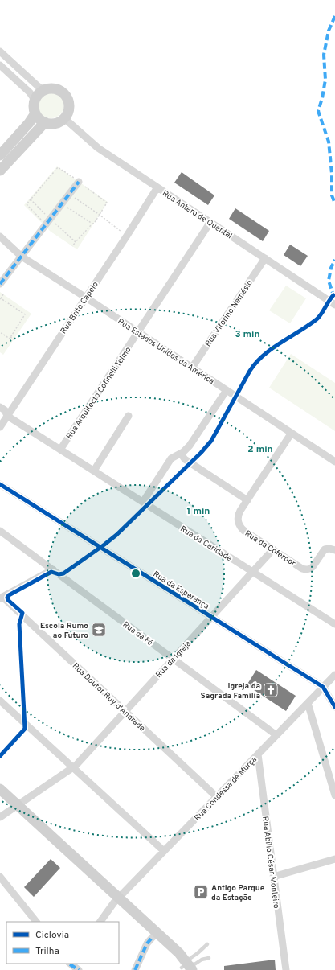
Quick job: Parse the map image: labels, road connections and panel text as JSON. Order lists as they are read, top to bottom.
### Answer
{
  "streets": {
    "street": [
      "Rua Antero de Quental",
      "Rua Brito Capelo",
      "Rua Vitorino Nemésio",
      "Rua Estados Unidos da América",
      "Rua Arquitecto Cotinelli Telmo",
      "Rua da Caridade",
      "Rua da Coferpor",
      "Rua da Esperança",
      "Rua da Fé",
      "Rua da Igreja",
      "Rua Doutor Ruy d'Andrade",
      "Rua Condessa de Murça",
      "Rua Abílio César Monteiro"
    ]
  },
  "crossings": [
    ["Rua Antero de Quental", "Rua Brito Capelo"],
    ["Rua Antero de Quental", "Rua Vitorino Nemésio"],
    ["Rua Antero de Quental", "Rua Arquitecto Cotinelli Telmo"],
    ["Rua Brito Capelo", "Rua Estados Unidos da América"],
    ["Rua Brito Capelo", "Rua da Caridade"],
    ["Rua Vitorino Nemésio", "Rua Estados Unidos da América"],
    ["Rua Estados Unidos da América", "Rua Arquitecto Cotinelli Telmo"],
    ["Rua Arquitecto Cotinelli Telmo", "Rua da Caridade"],
    ["Rua da Caridade", "Rua da Igreja"],
    ["Rua da Coferpor", "Rua da Igreja"],
    ["Rua da Esperança", "Rua da Igreja"],
    ["Rua da Esperança", "Rua Condessa de Murça"],
    ["Rua da Fé", "Rua da Igreja"],
    ["Rua da Fé", "Rua Condessa de Murça"],
    ["Rua da Igreja", "Rua Doutor Ruy d'Andrade"],
    ["Rua Doutor Ruy d'Andrade", "Rua Condessa de Murça"],
    ["Rua Condessa de Murça", "Rua Abílio César Monteiro"]
  ],
  "places": {
    "school or university": ["Escola Rumo ao Futuro"],
    "church": ["Igreja da Sagrada Família"],
    "parking": ["Antigo Parque da Estação"]
  },
  "legend": ["Ciclovia", "Trilha"],
  "rings": ["3 min", "2 min", "1 min"]
}
